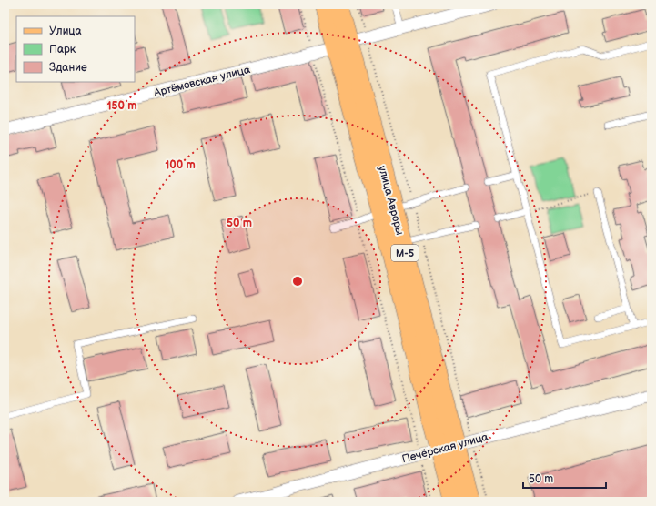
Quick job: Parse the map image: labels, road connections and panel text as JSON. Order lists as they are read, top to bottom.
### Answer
{
  "streets": {
    "main road": ["улица Авроры", "М-5"],
    "street": ["Артёмовская улица", "Печёрская улица"]
  },
  "crossings": [
    ["Артёмовская улица", "улица Авроры"],
    ["улица Авроры", "Печёрская улица"]
  ],
  "legend": ["Улица", "Парк", "Здание"],
  "scale_bar": "50 m",
  "rings": ["150 m", "100 m", "50 m"]
}
